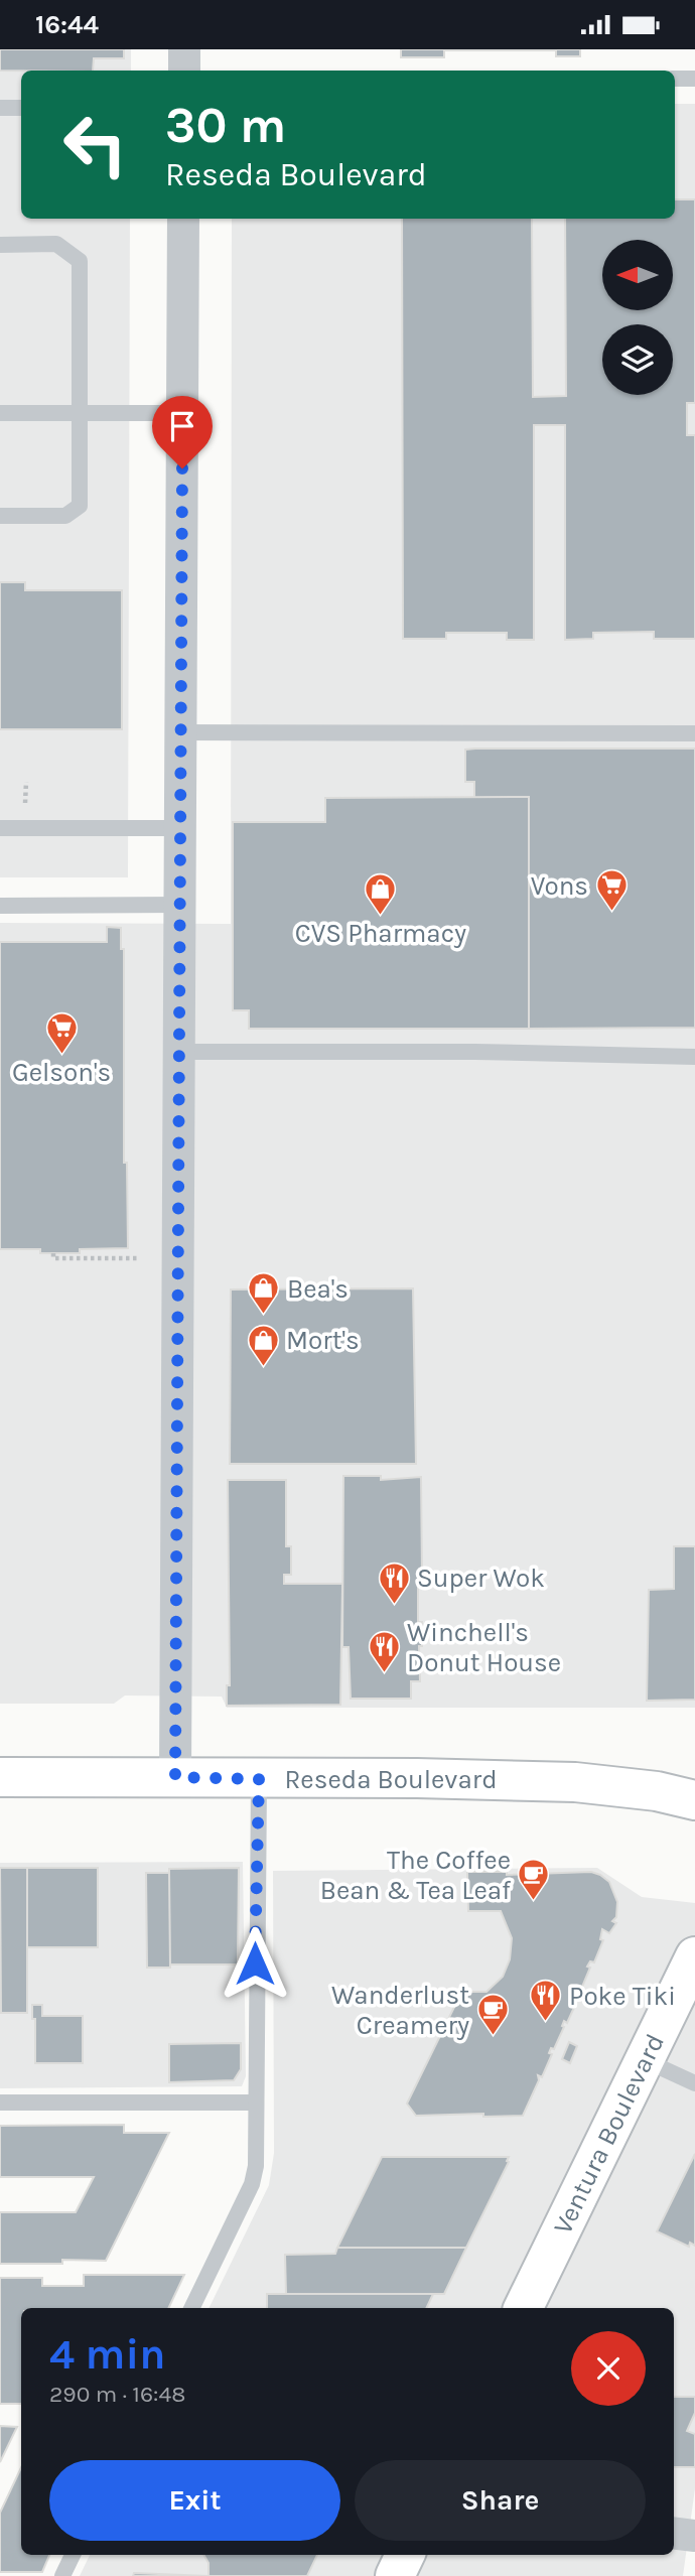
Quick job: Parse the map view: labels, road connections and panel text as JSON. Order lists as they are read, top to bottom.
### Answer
{
  "streets": {
    "main road": ["Reseda Boulevard", "Ventura Boulevard"]
  },
  "places": {
    "supermarket": ["Vons", "Gelson's"],
    "shop": ["CVS Pharmacy", "Bea's", "Mort's"],
    "restaurant": ["Super Wok", "Winchell's Donut House", "Poke Tiki"],
    "cafe": ["The Coffee Bean & Tea Leaf", "Wanderlust Creamery"]
  },
  "north": "left",
  "page": {
    "status": "16:44",
    "turn": ["30 m", "Reseda Boulevard"],
    "heading": ["4 min", "290 m · 16:48"],
    "buttons": ["Exit", "Share"]
  }
}
